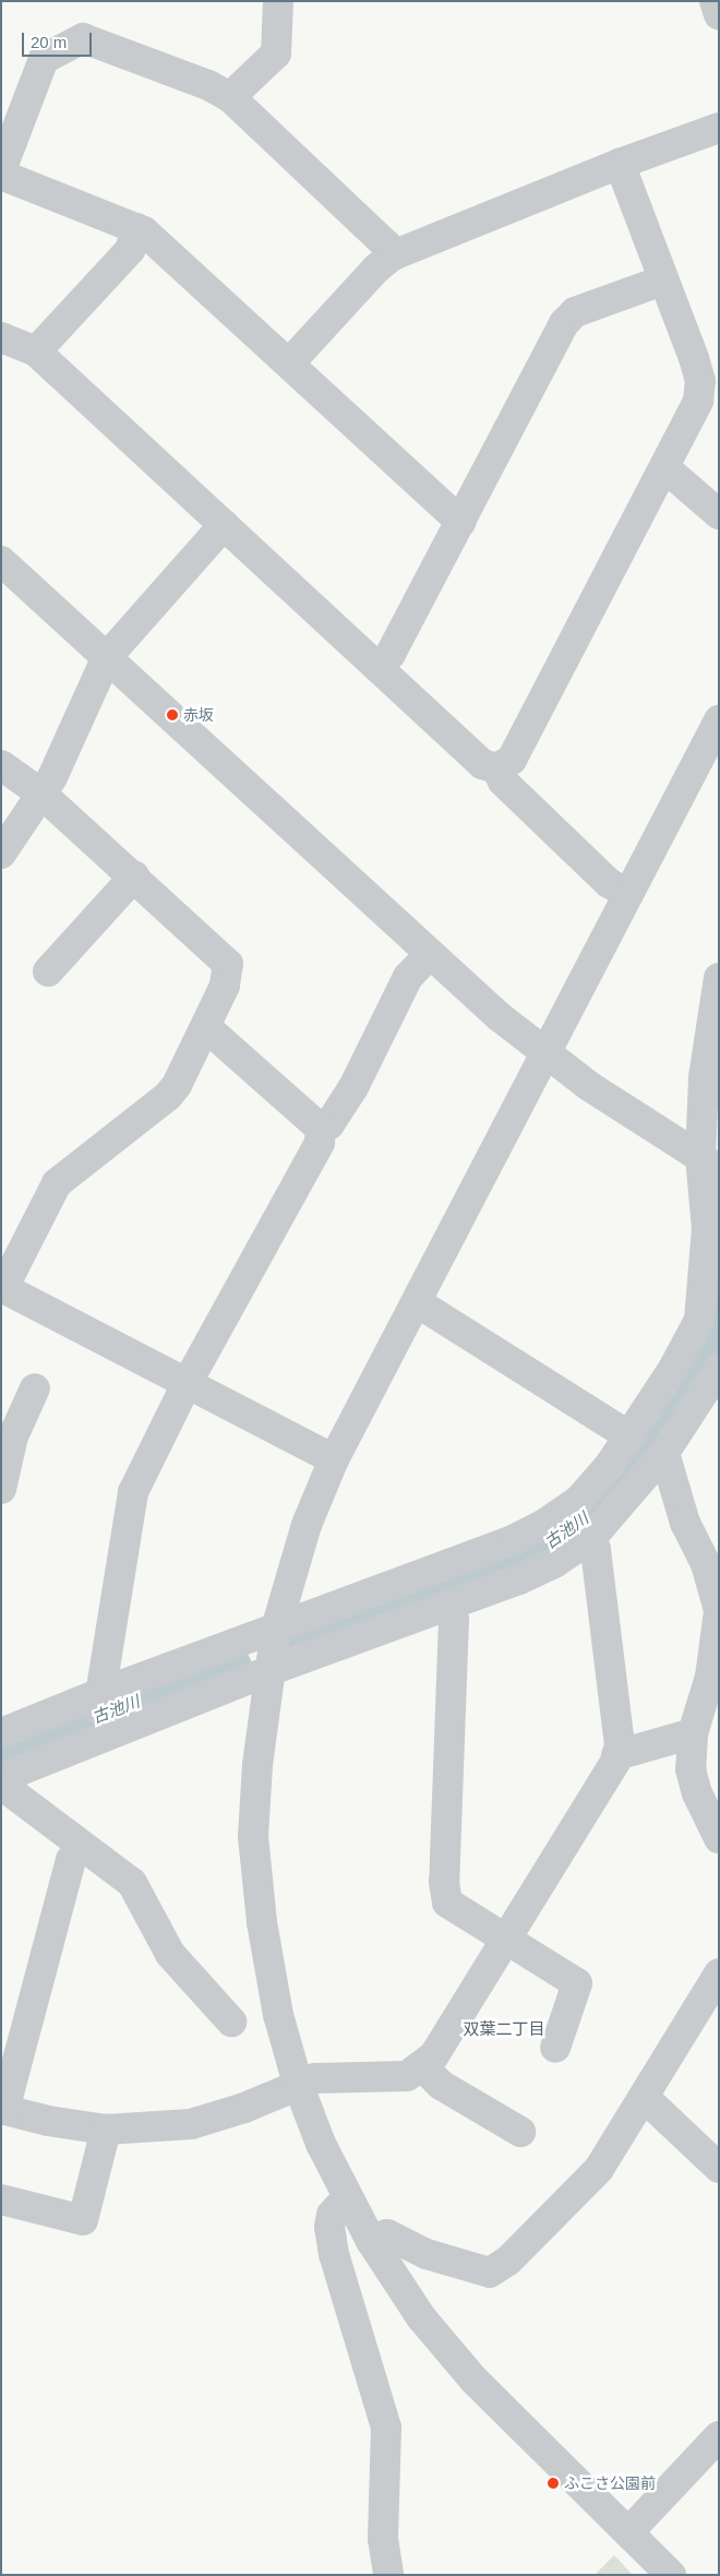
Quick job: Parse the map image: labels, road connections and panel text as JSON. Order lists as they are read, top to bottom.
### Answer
{
  "districts": ["双葉二丁目"],
  "water": ["古池川"],
  "places": ["赤坂", "ふこさ公園前"],
  "scale_bar": "20 m"
}
